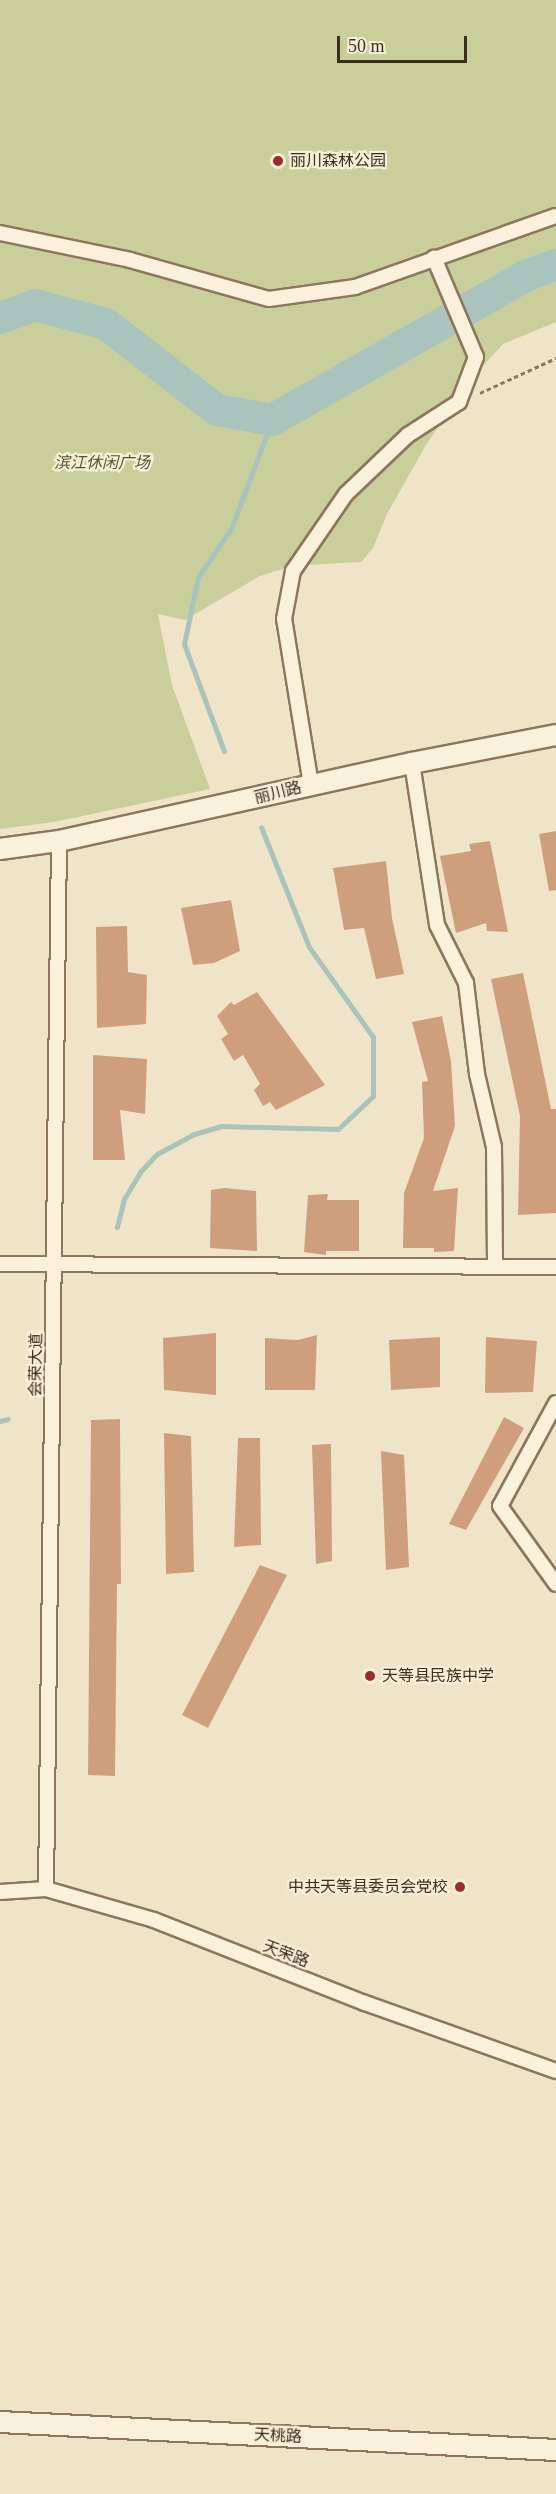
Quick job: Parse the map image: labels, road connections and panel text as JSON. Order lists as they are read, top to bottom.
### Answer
{
  "streets": {
    "main road": ["丽川路", "天桃路"],
    "street": ["会荣大道", "天荣路"]
  },
  "crossings": [
    ["丽川路", "会荣大道"],
    ["会荣大道", "天荣路"]
  ],
  "parks": ["滨江休闲广场"],
  "places": ["丽川森林公园", "天等县民族中学", "中共天等县委员会党校"],
  "scale_bar": "50 m"
}
